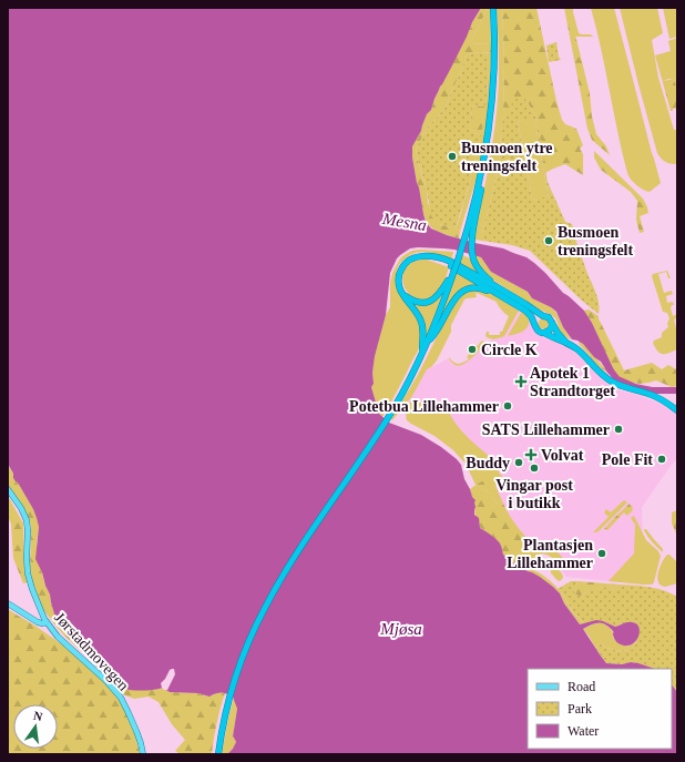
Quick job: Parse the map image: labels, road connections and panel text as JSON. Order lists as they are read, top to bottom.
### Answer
{
  "streets": {
    "main road": ["Jørstadmovegen"]
  },
  "water": ["Mesna", "Mjøsa"],
  "places": {
    "other": [
      "Busmoen ytre treningsfelt",
      "Busmoen treningsfelt",
      "Circle K",
      "Potetbua Lillehammer",
      "SATS Lillehammer",
      "Pole Fit",
      "Buddy",
      "Vingar post i butikk",
      "Plantasjen Lillehammer"
    ],
    "health": ["Apotek 1 Strandtorget", "Volvat"]
  },
  "legend": ["Road", "Park", "Water"],
  "north": "top"
}
